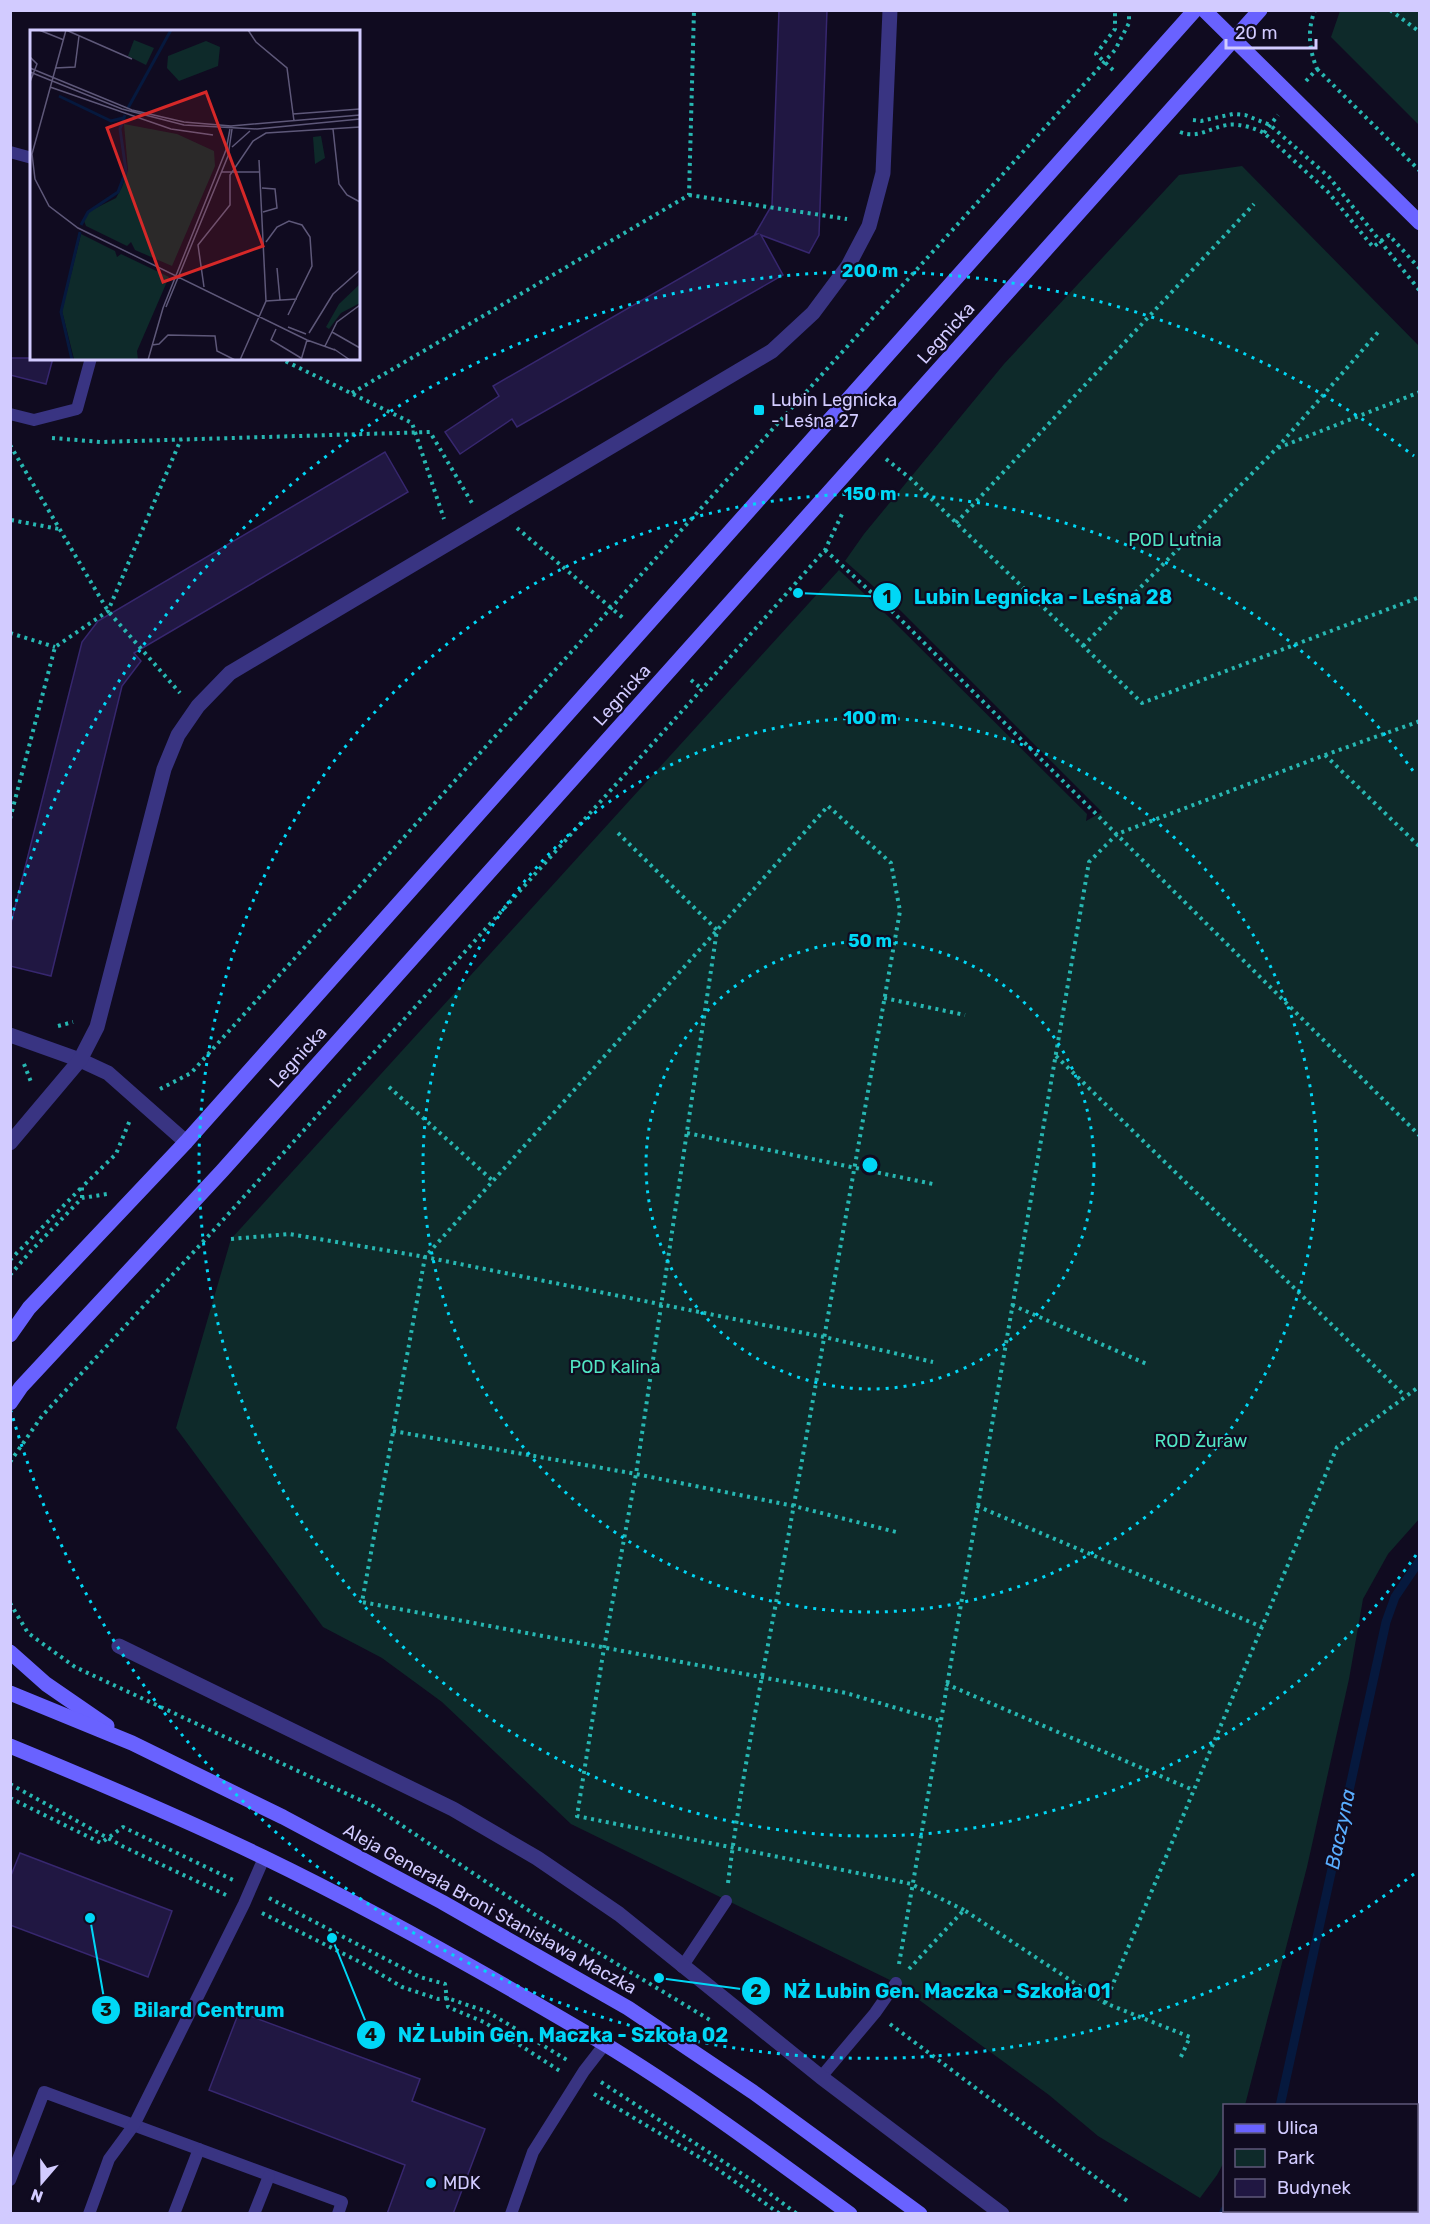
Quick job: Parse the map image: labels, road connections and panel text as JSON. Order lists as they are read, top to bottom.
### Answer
{
  "streets": {
    "main road": ["Legnicka", "Aleja Generała Broni Stanisława Maczka"]
  },
  "water": ["Baczyna"],
  "parks": ["POD Lutnia", "POD Kalina", "ROD Żuraw"],
  "places": {
    "transit": ["Lubin Legnicka - Leśna 27"],
    "other": [
      "Lubin Legnicka - Leśna 28",
      "Bilard Centrum",
      "NŻ Lubin Gen. Maczka - Szkoła 02",
      "NŻ Lubin Gen. Maczka - Szkoła 01",
      "MDK"
    ]
  },
  "legend": ["Ulica", "Park", "Budynek"],
  "scale_bar": "20 m",
  "north": "bottom",
  "rings": [
    "200 m",
    "150 m",
    "100 m",
    "50 m"
  ]
}
